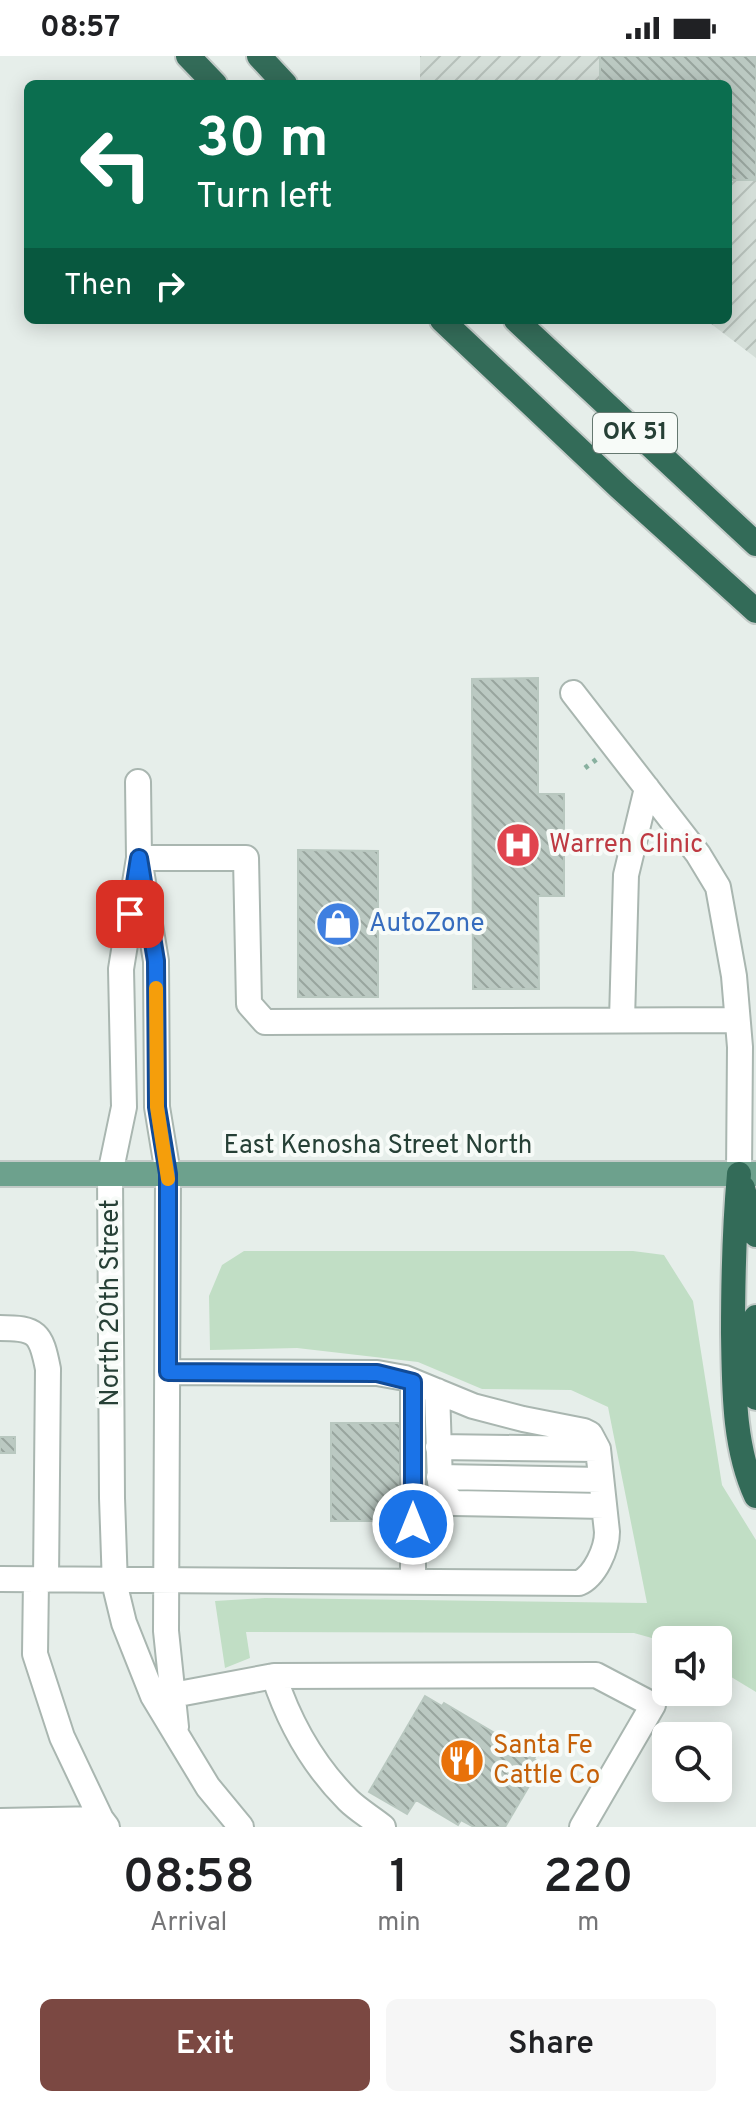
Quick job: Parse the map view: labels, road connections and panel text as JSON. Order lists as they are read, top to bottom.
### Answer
{
  "streets": {
    "highway": ["OK 51"],
    "main road": ["East Kenosha Street North"],
    "street": ["North 20th Street"]
  },
  "crossings": [
    ["East Kenosha Street North", "North 20th Street"]
  ],
  "places": {
    "hospital": ["Warren Clinic"],
    "shop": ["AutoZone"],
    "restaurant": ["Santa Fe Cattle Co"]
  },
  "page": {
    "status": "08:57",
    "turn": ["30 m", "Turn left"],
    "then": "Then",
    "eta": [
      "08:58",
      "Arrival",
      "1",
      "min",
      "220",
      "m"
    ],
    "buttons": ["Exit", "Share"]
  }
}
